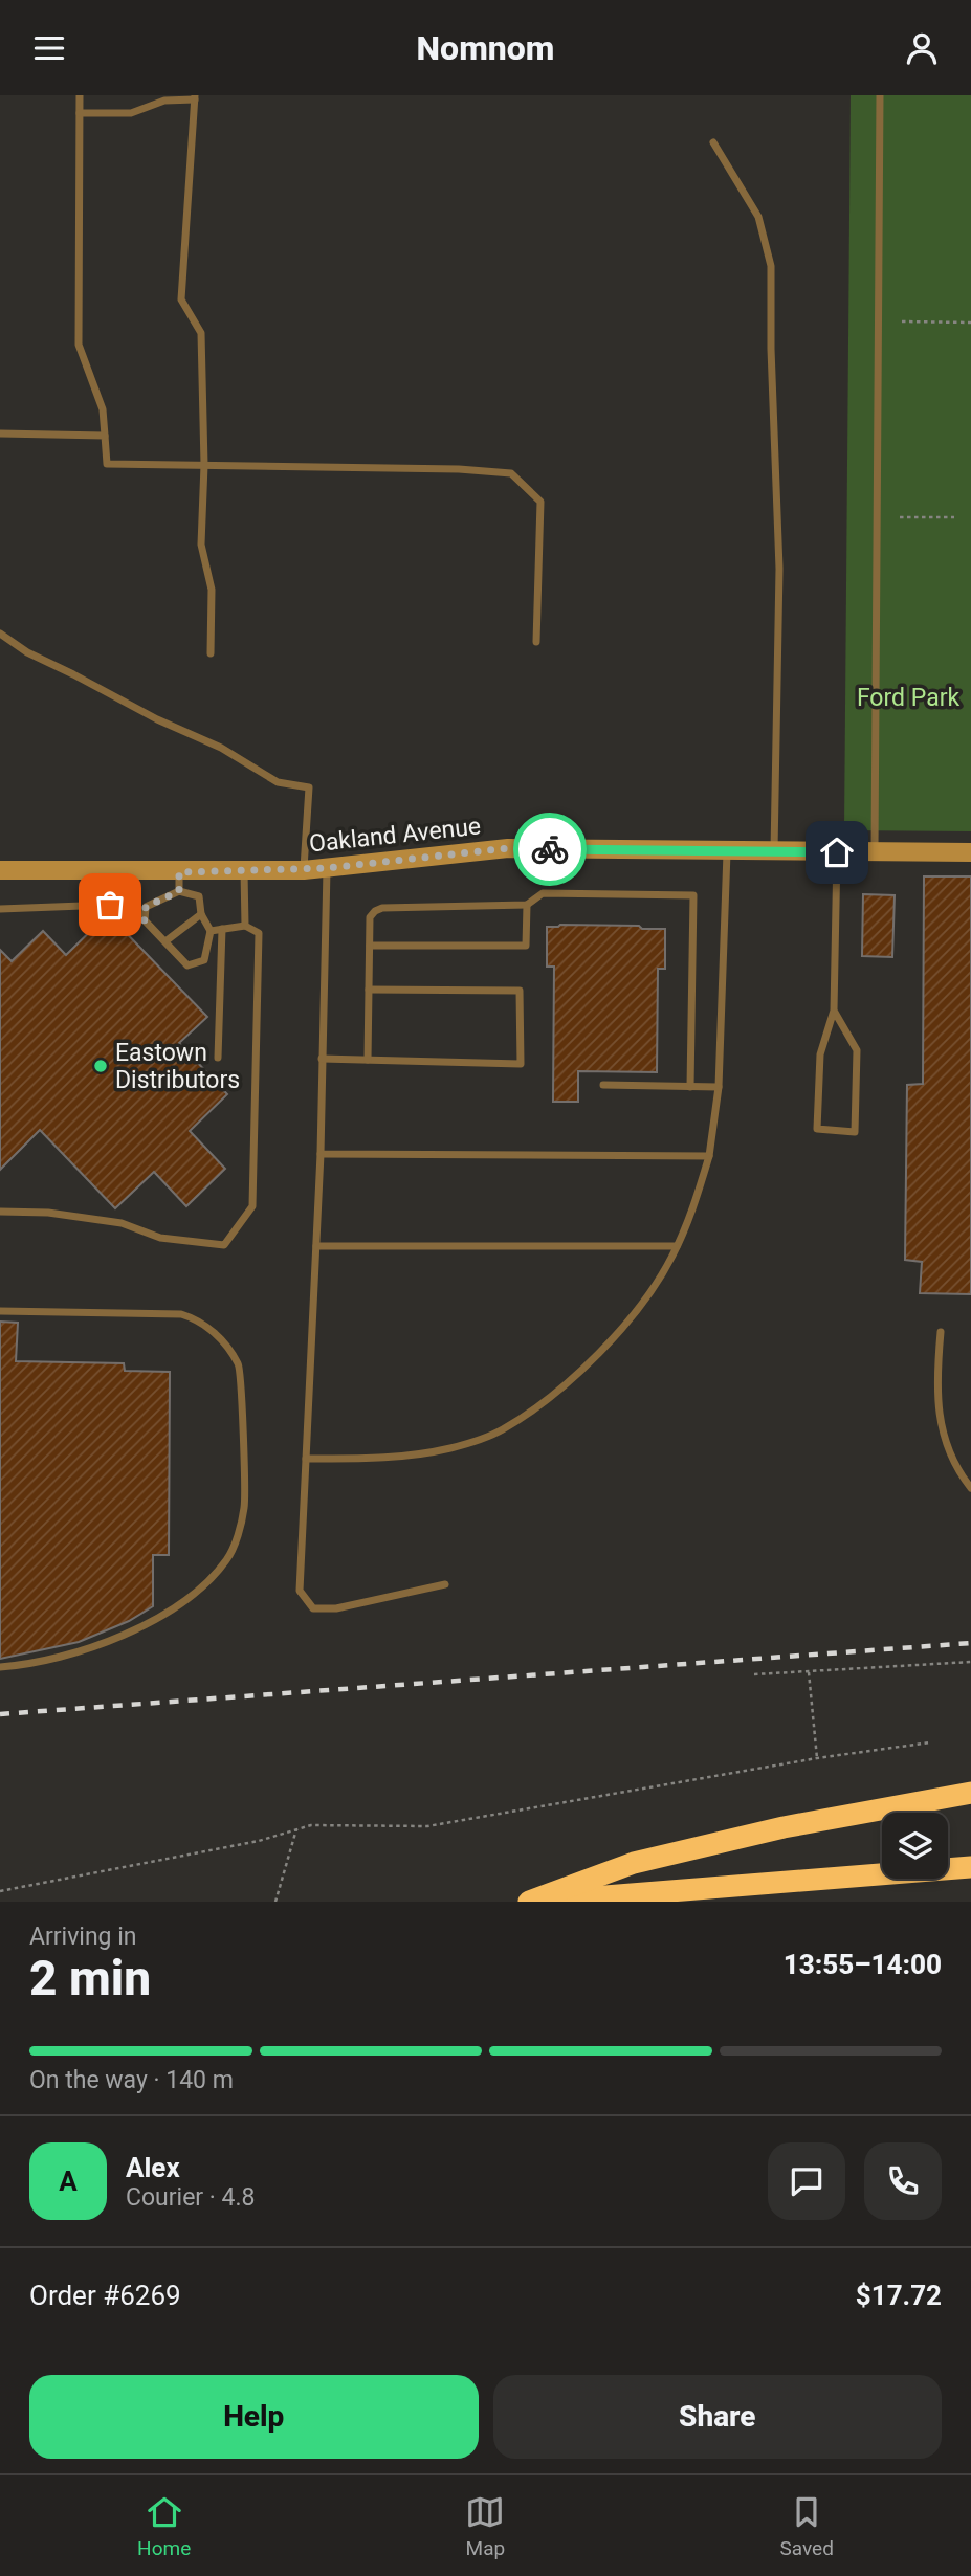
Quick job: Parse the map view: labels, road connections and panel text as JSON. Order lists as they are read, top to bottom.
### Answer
{
  "streets": {
    "street": ["Oakland Avenue"]
  },
  "parks": ["Ford Park"],
  "places": ["Eastown Distributors"],
  "page": {
    "header": "Nomnom",
    "heading": ["2 min", "Arriving in", "13:55–14:00"],
    "panel": [
      "Alex",
      "Courier · 4.8",
      "Order #6269",
      "$17.72"
    ],
    "bar": "On the way · 140 m",
    "round": "A",
    "buttons": ["Help", "Share"],
    "tabs": ["Home", "Map", "Saved"]
  }
}
